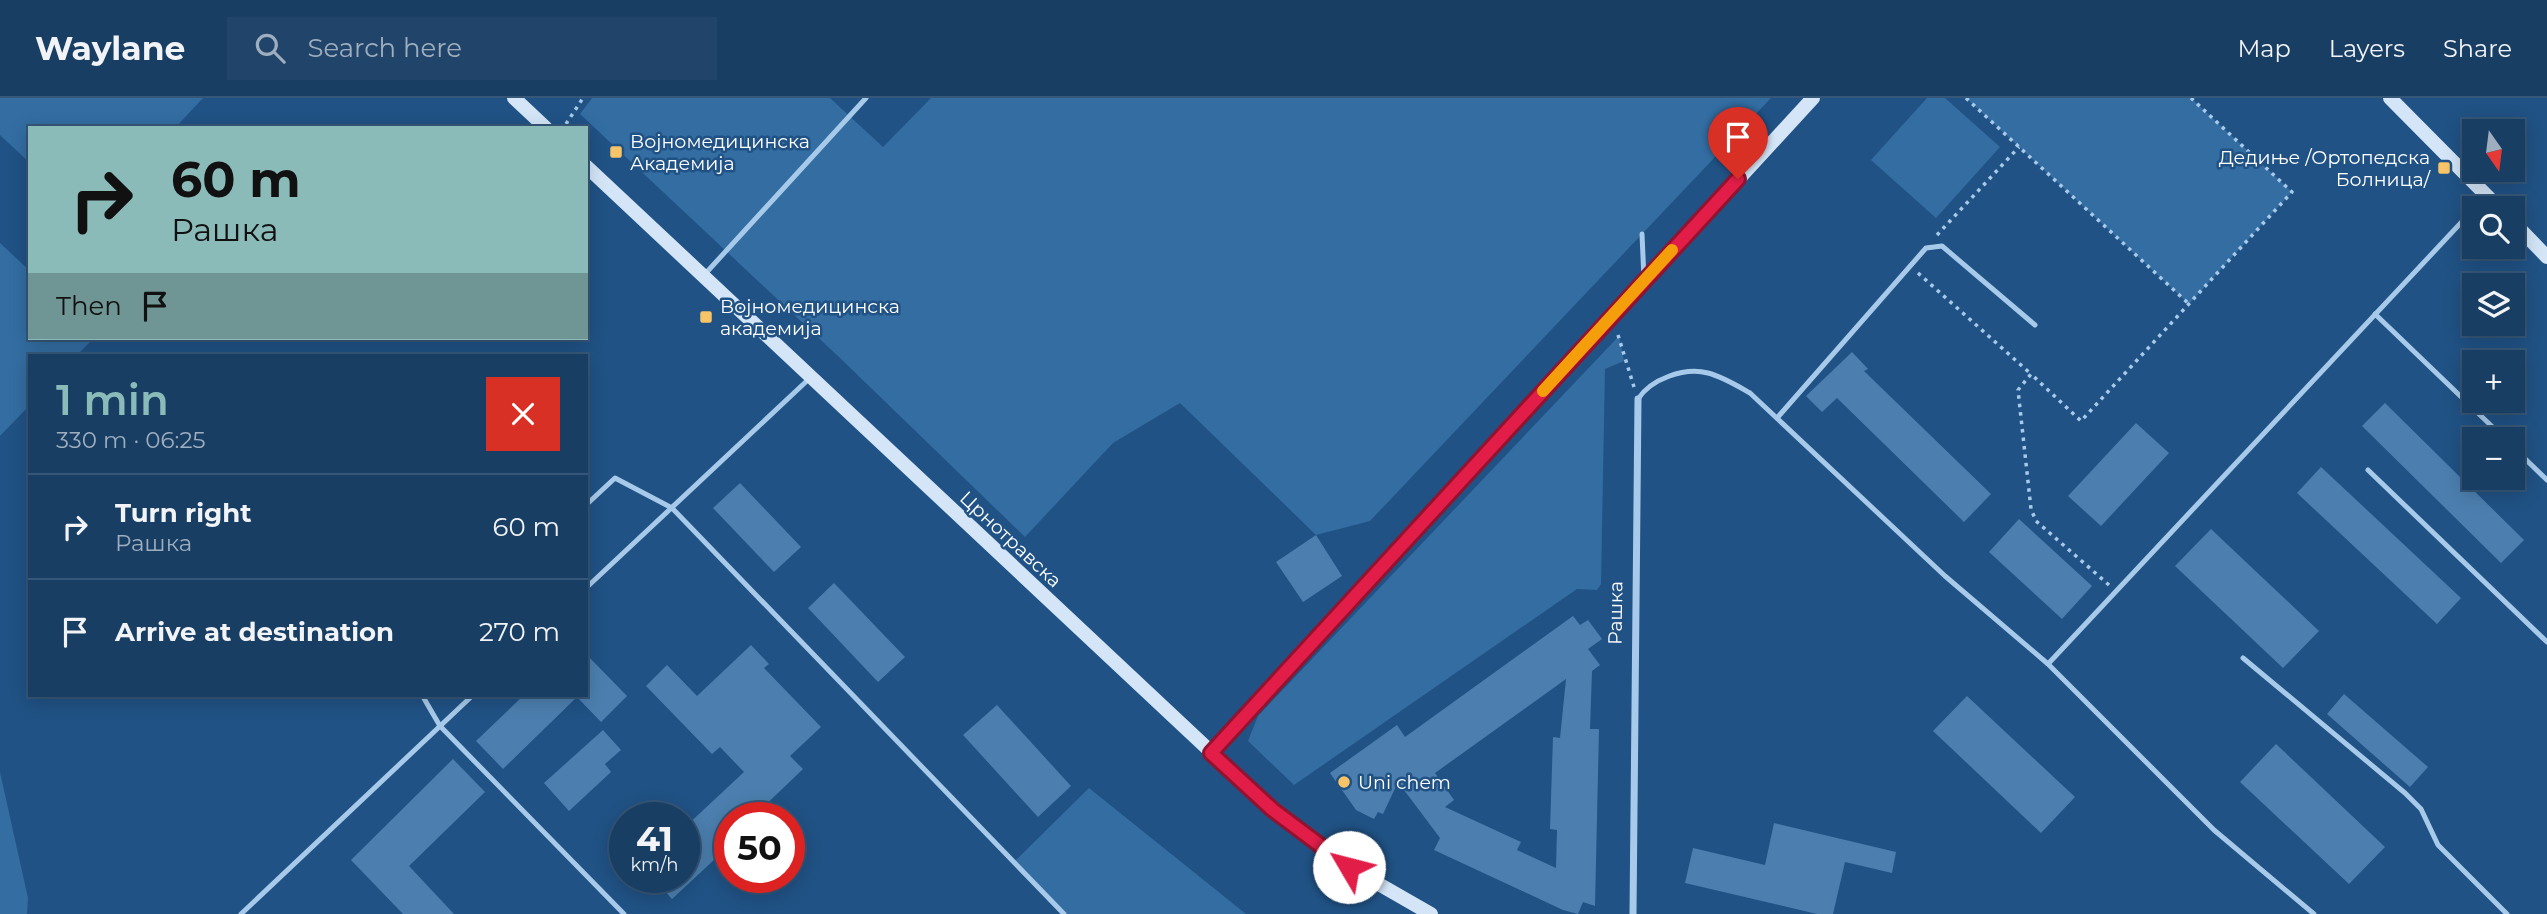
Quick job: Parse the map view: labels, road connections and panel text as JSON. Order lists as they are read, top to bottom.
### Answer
{
  "streets": {
    "main road": ["Црнотравска"],
    "street": ["Рашка"]
  },
  "places": {
    "transit": ["Војномедицинска Академија", "Дедиње /Ортопедска Болница/", "Војномедицинска академија"],
    "other": ["Uni chem"]
  },
  "north": "bottom",
  "page": {
    "header": "Waylane",
    "search": "Search here",
    "nav": ["Map", "Layers", "Share"],
    "map_buttons": ["+", "−"],
    "turn": ["60 m", "Рашка"],
    "then": "Then",
    "heading": ["1 min", "330 m · 06:25"],
    "list": [
      {
        "name": "Turn right",
        "note": "Рашка",
        "value": "60 m"
      },
      {
        "name": "Arrive at destination",
        "value": "270 m"
      }
    ],
    "speed": "41 km/h",
    "limit": "50"
  }
}
